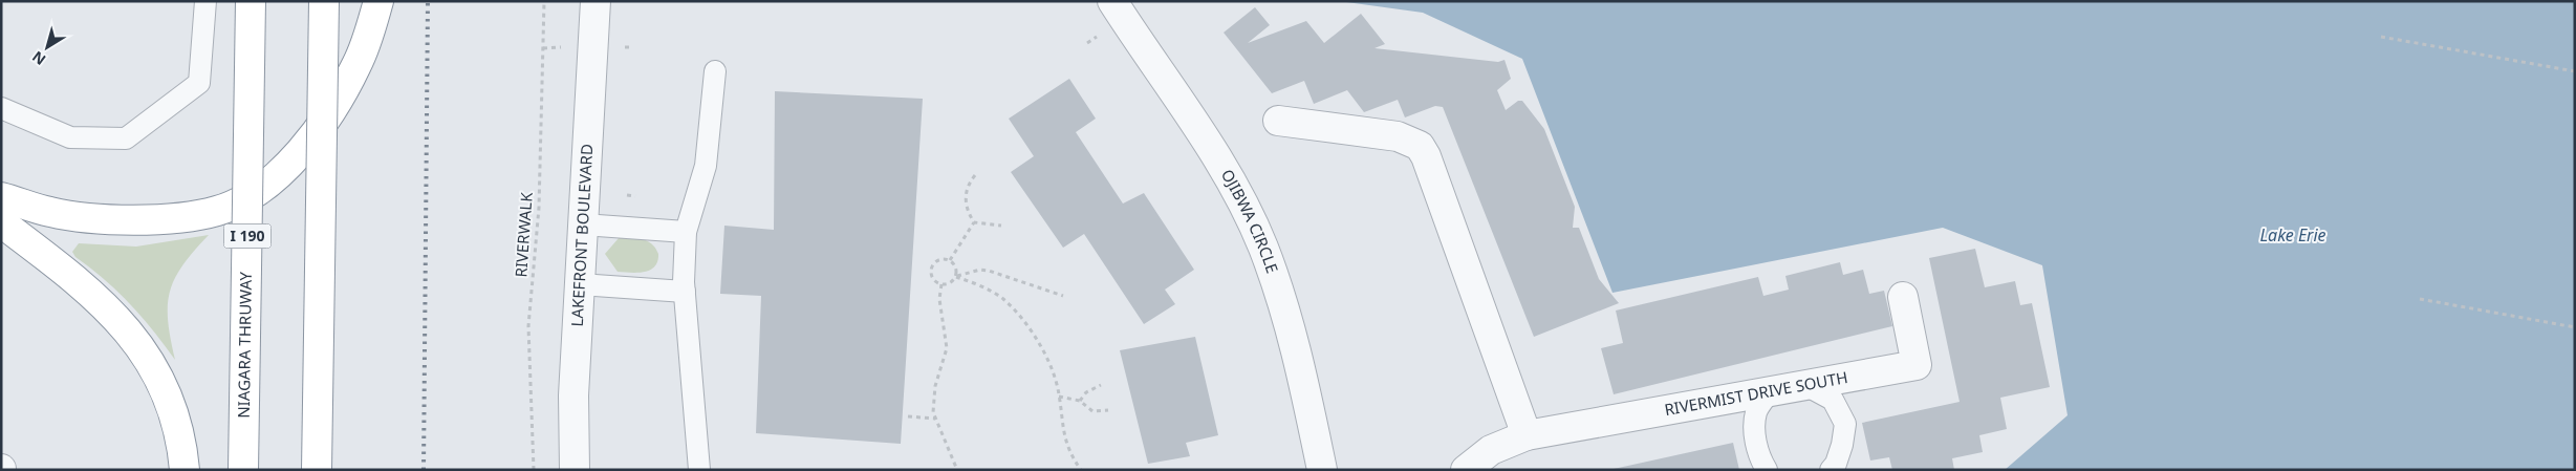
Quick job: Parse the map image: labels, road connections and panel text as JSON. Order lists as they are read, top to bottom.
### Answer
{
  "streets": {
    "highway": ["I 190", "NIAGARA THRUWAY"],
    "street": ["OJIBWA CIRCLE", "LAKEFRONT BOULEVARD", "RIVERMIST DRIVE SOUTH"],
    "path": ["RIVERWALK"]
  },
  "water": ["Lake Erie"],
  "north": "bottom left"
}
